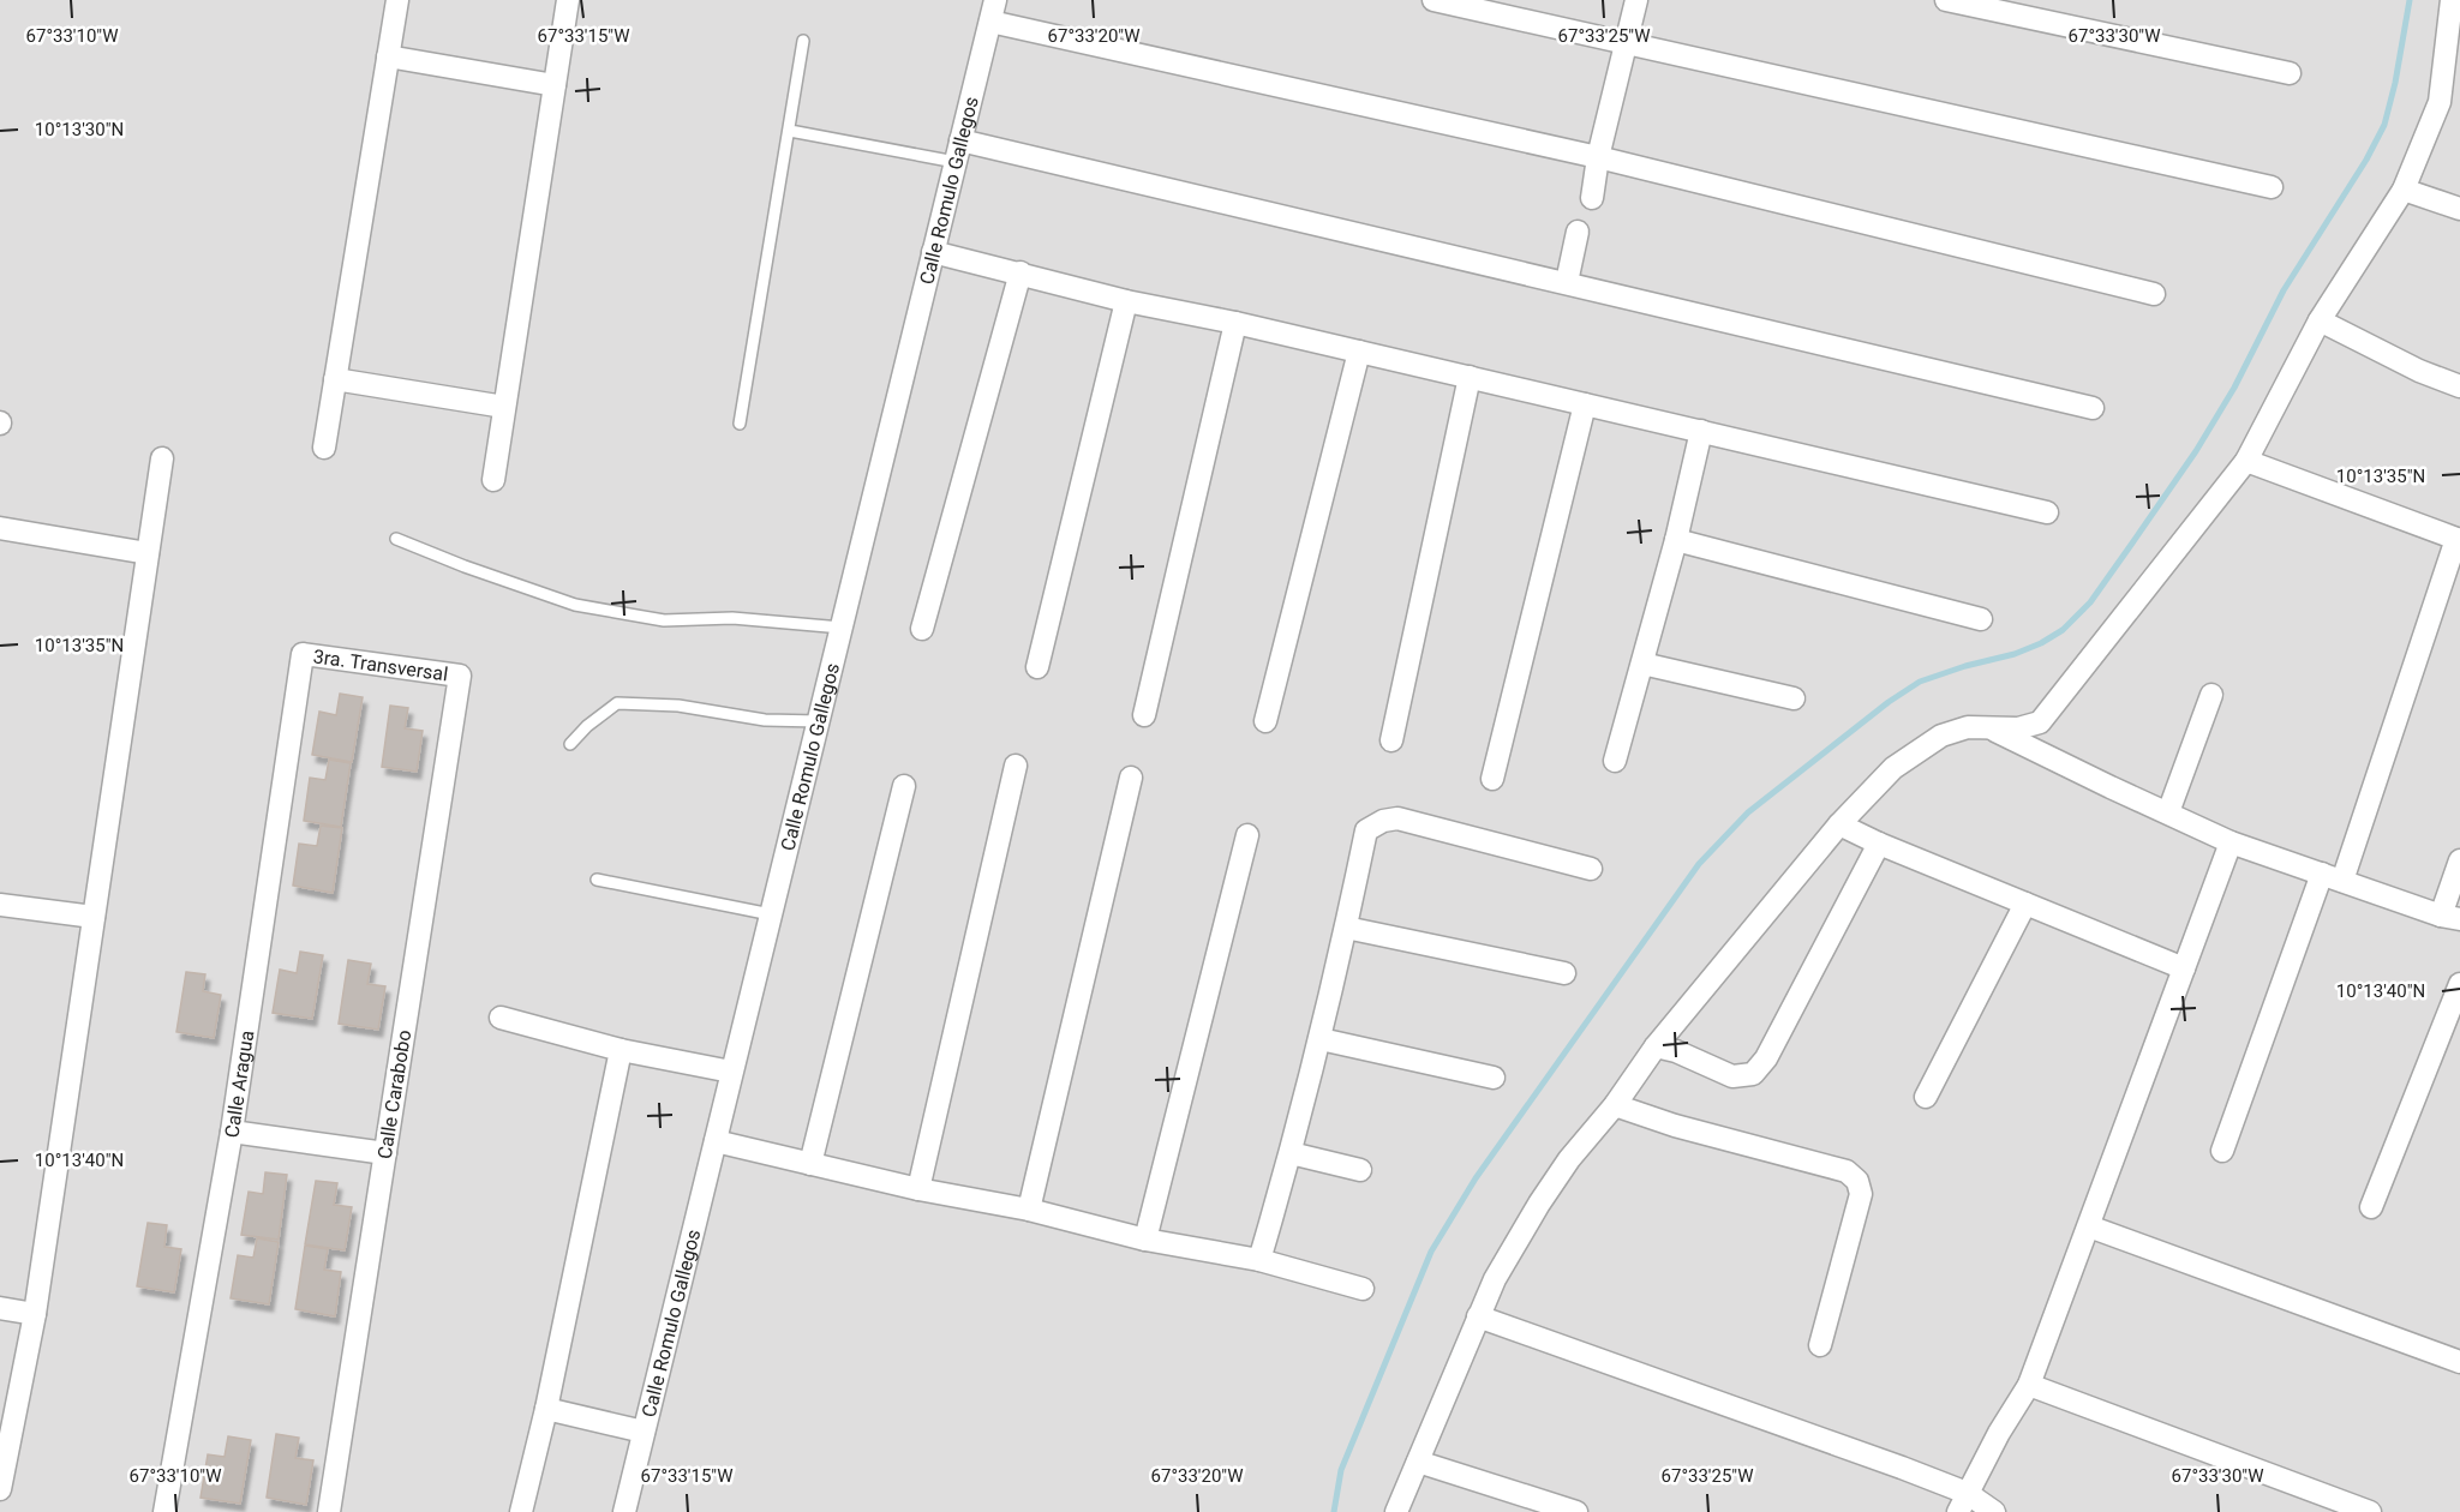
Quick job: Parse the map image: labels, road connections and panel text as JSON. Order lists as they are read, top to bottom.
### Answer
{
  "streets": {
    "street": [
      "Calle Romulo Gallegos",
      "3ra. Transversal",
      "Calle Aragua",
      "Calle Carabobo"
    ]
  },
  "crossings": [
    ["3ra. Transversal", "Calle Aragua"],
    ["3ra. Transversal", "Calle Carabobo"]
  ],
  "coordinates": [
    "67°33'10\"W",
    "67°33'15\"W",
    "67°33'20\"W",
    "67°33'25\"W",
    "67°33'30\"W",
    "10°13'30\"N",
    "10°13'35\"N",
    "10°13'40\"N"
  ]
}
